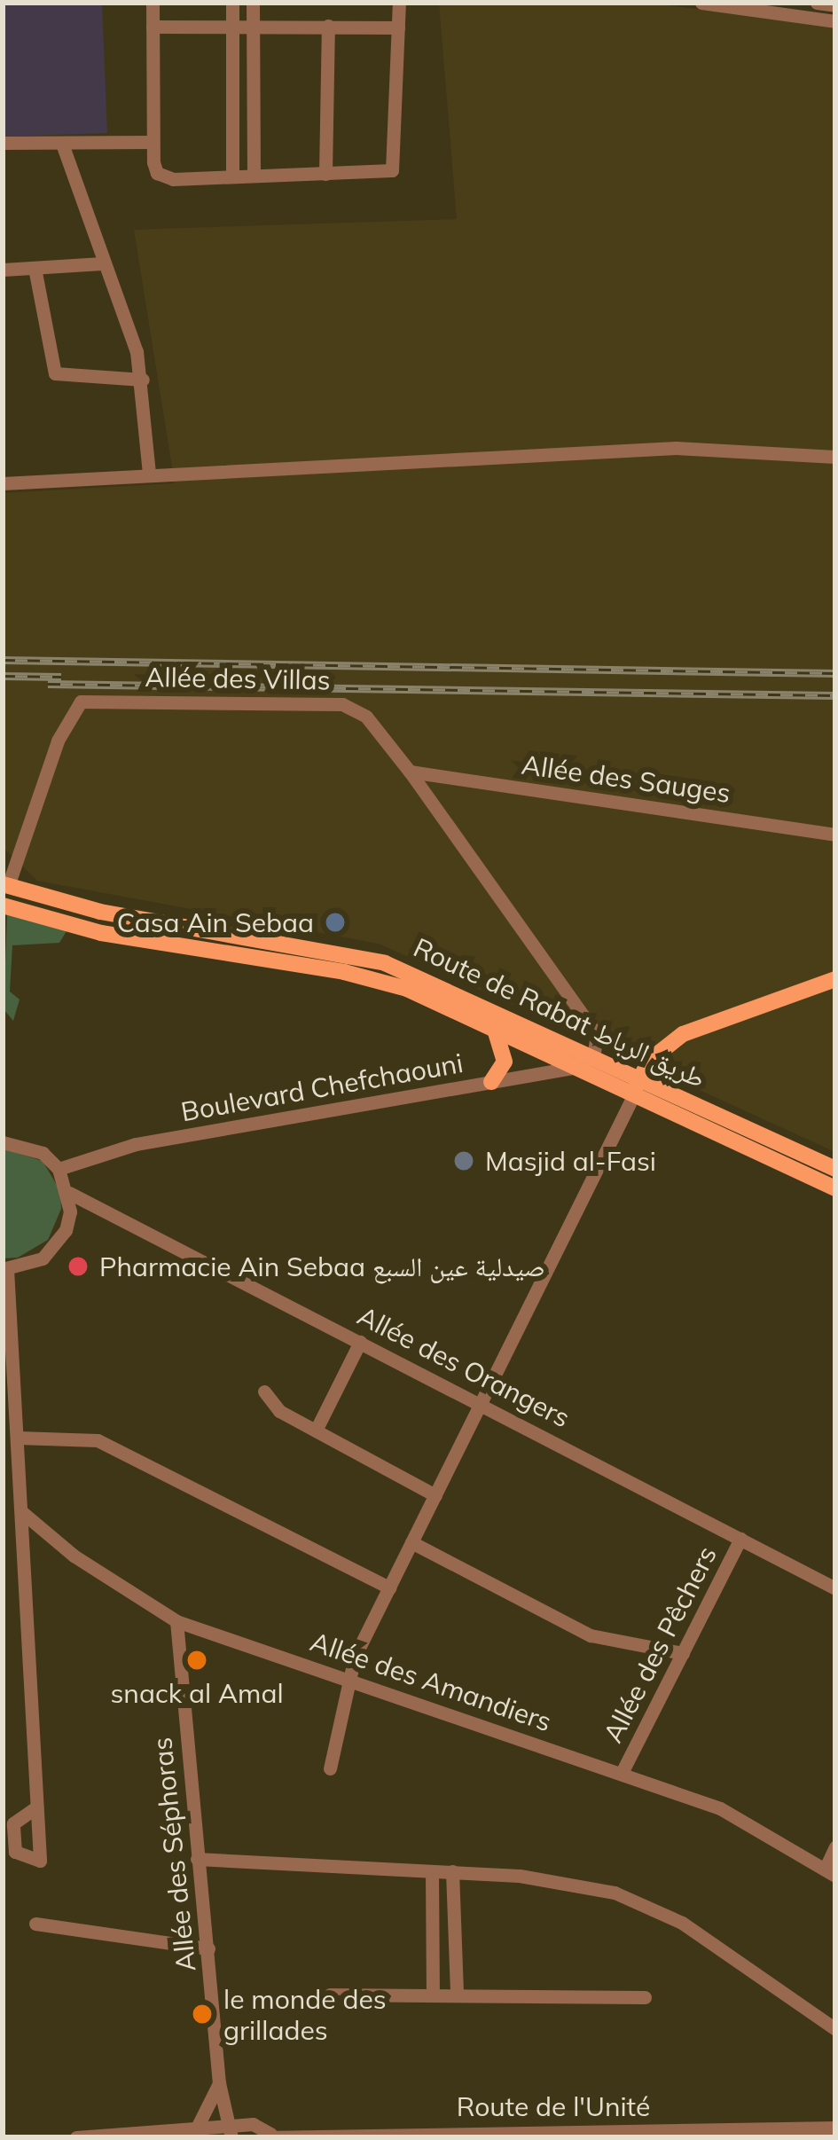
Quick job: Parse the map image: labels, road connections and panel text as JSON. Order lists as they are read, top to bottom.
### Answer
{
  "streets": {
    "main road": ["Route de Rabat طريق الرباط"],
    "street": [
      "Allée des Villas",
      "Allée des Sauges",
      "Boulevard Chefchaouni",
      "Allée des Orangers",
      "Allée des Pêchers",
      "Allée des Amandiers",
      "Allée des Séphoras",
      "Route de l'Unité"
    ]
  },
  "crossings": [
    ["Allée des Villas", "Allée des Sauges"],
    ["Allée des Villas", "Route de Rabat طريق الرباط"],
    ["Allée des Villas", "Boulevard Chefchaouni"],
    ["Route de Rabat طريق الرباط", "Boulevard Chefchaouni"],
    ["Allée des Orangers", "Allée des Pêchers"],
    ["Allée des Pêchers", "Allée des Amandiers"],
    ["Allée des Amandiers", "Allée des Séphoras"],
    ["Allée des Séphoras", "Route de l'Unité"]
  ],
  "places": [
    "Casa Ain Sebaa",
    "Masjid al-Fasi",
    "Pharmacie Ain Sebaa صيدلية عين السبع",
    "snack al Amal",
    "le monde des grillades"
  ]
}
